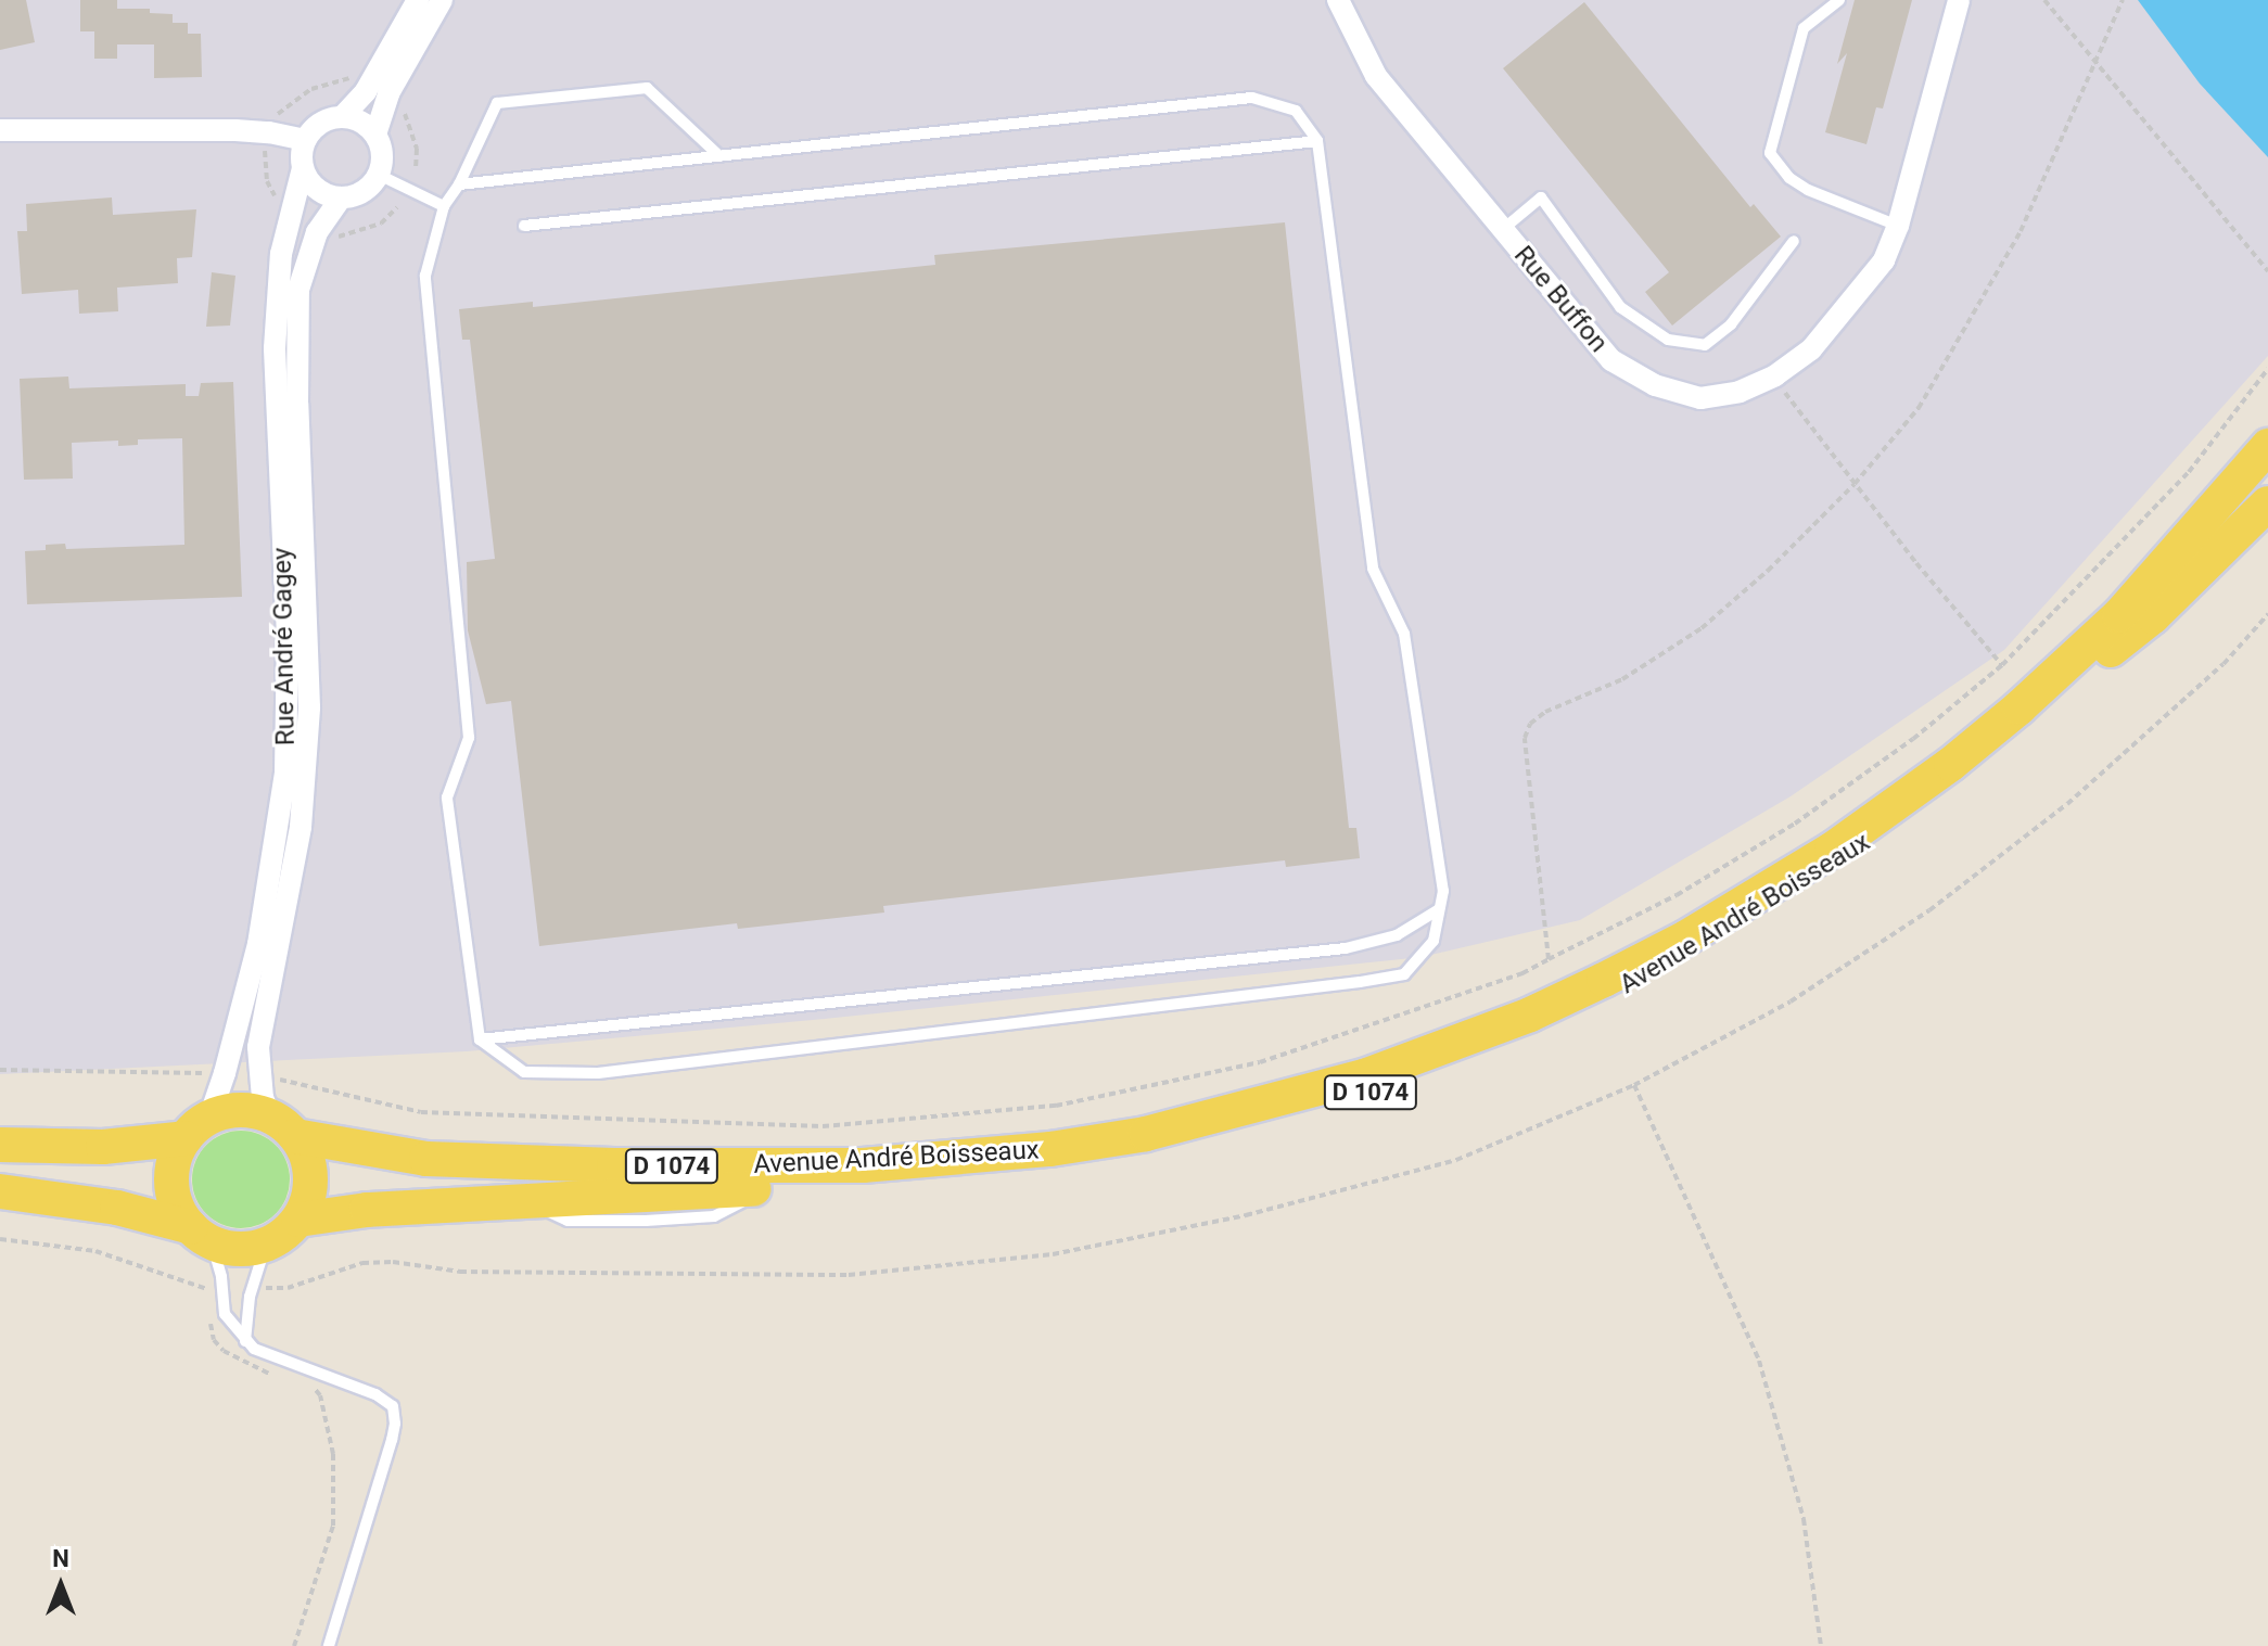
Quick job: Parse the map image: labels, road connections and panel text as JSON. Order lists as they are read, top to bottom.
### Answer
{
  "streets": {
    "main road": ["Avenue André Boisseaux", "D 1074"],
    "street": ["Rue Buffon", "Rue André Gagey"]
  },
  "crossings": [
    ["Rue André Gagey", "Avenue André Boisseaux"]
  ],
  "north": "top"
}
